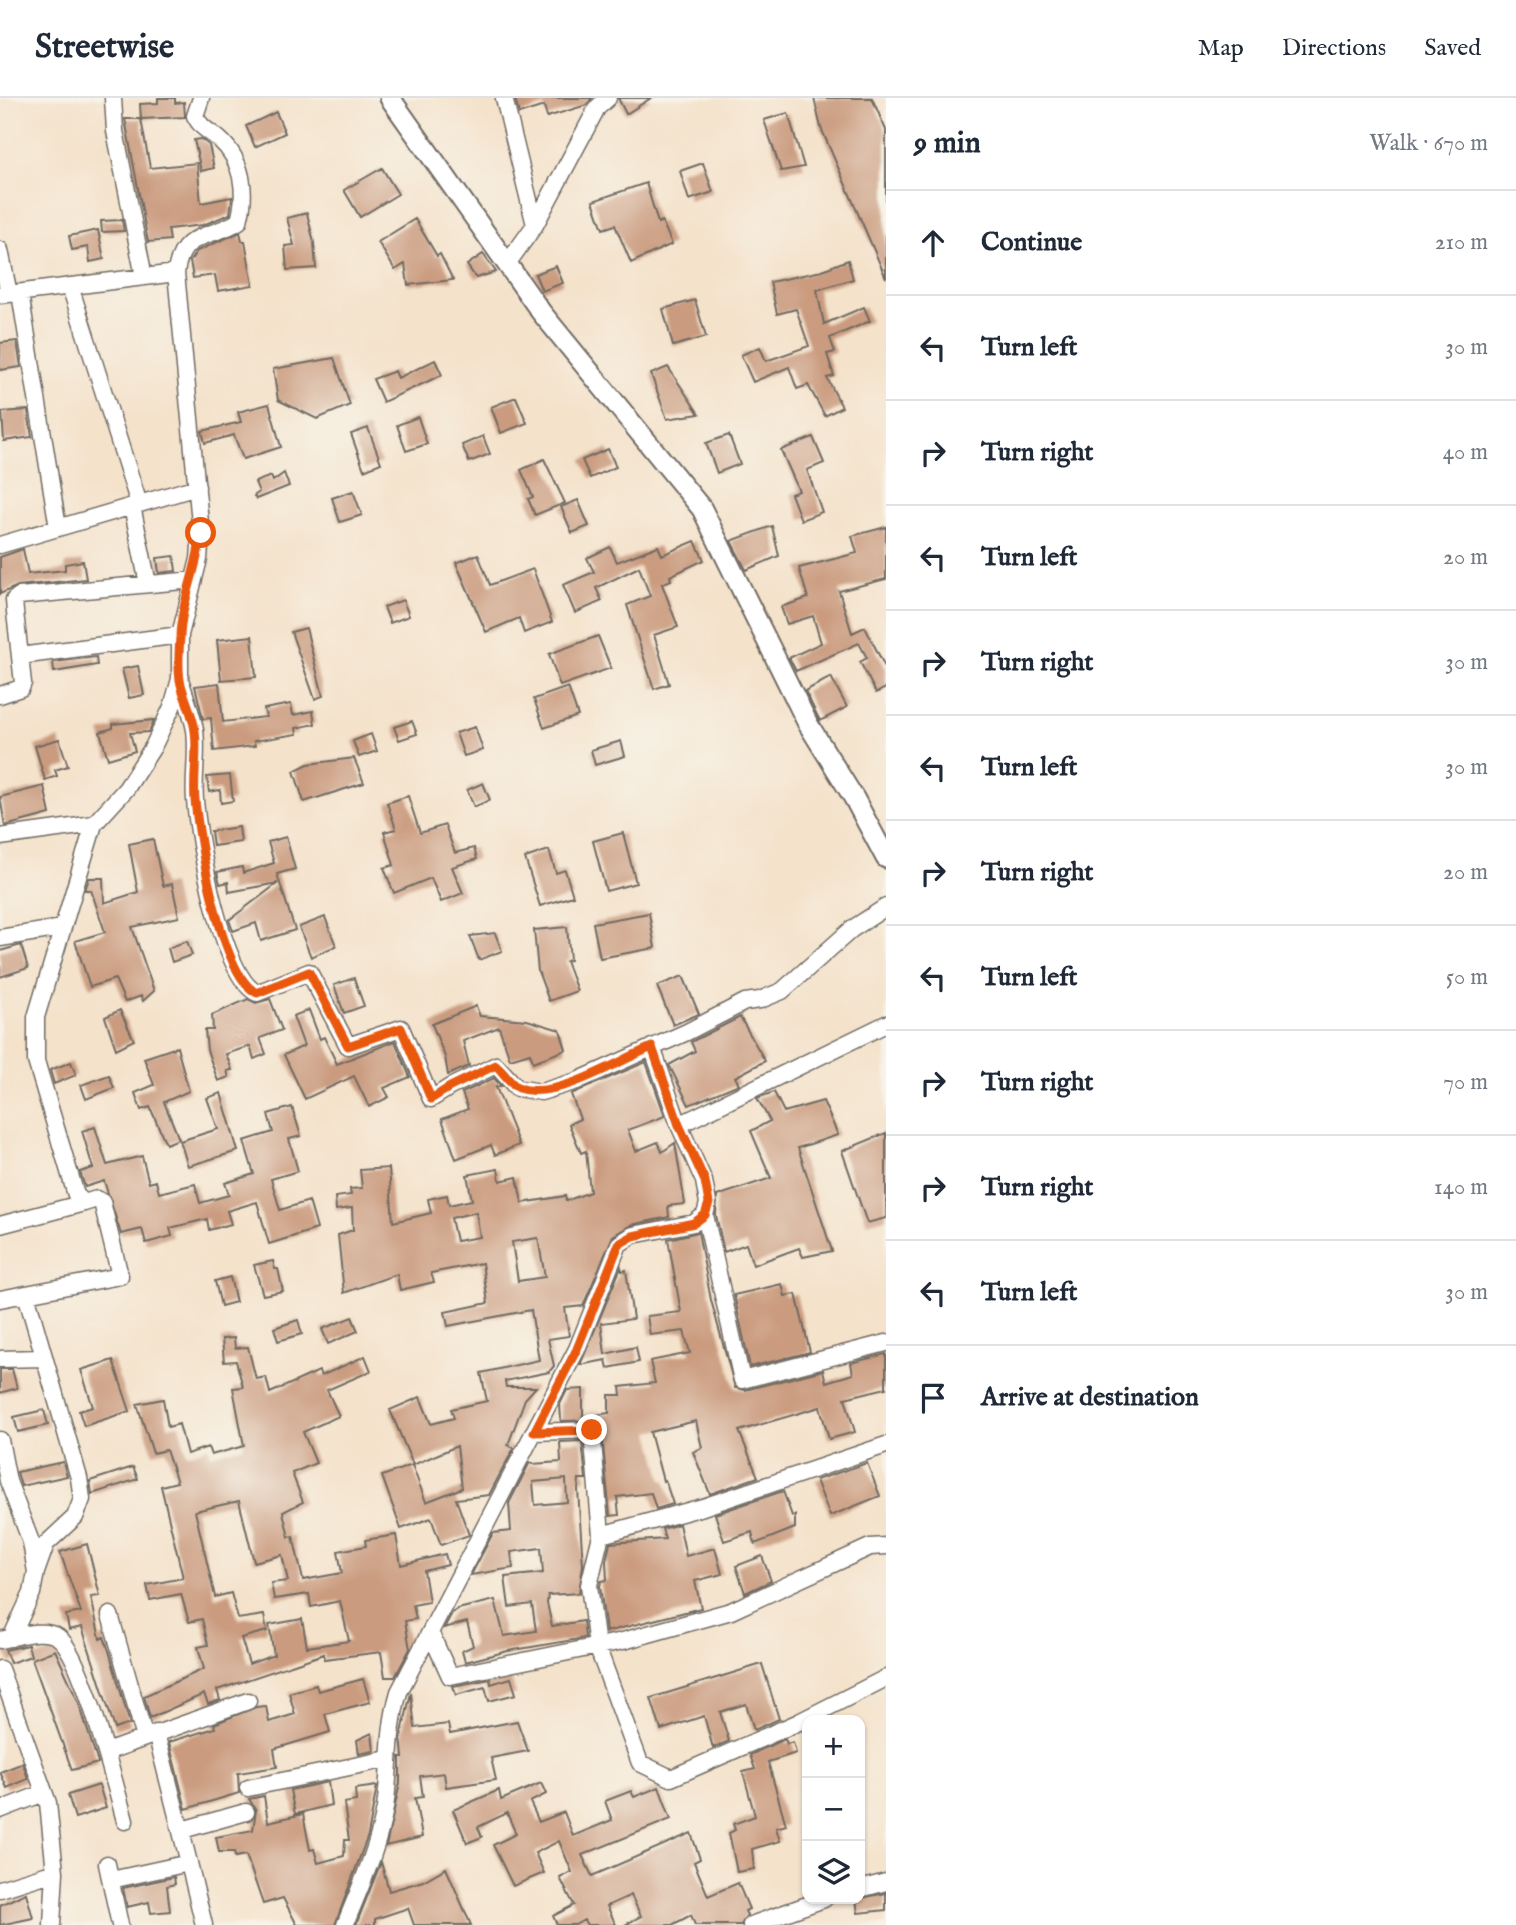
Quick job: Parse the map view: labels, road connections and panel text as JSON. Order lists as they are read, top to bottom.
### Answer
{
  "page": {
    "header": "Streetwise",
    "nav": ["Map", "Directions", "Saved"],
    "heading": ["9 min", "Walk · 670 m"],
    "list": [
      ["Continue", "210 m"],
      ["Turn left", "30 m"],
      ["Turn right", "40 m"],
      ["Turn left", "20 m"],
      ["Turn right", "30 m"],
      ["Turn left", "30 m"],
      ["Turn right", "20 m"],
      ["Turn left", "50 m"],
      ["Turn right", "70 m"],
      ["Turn right", "140 m"],
      ["Turn left", "30 m"],
      "Arrive at destination"
    ],
    "map_buttons": ["+", "−"]
  }
}
